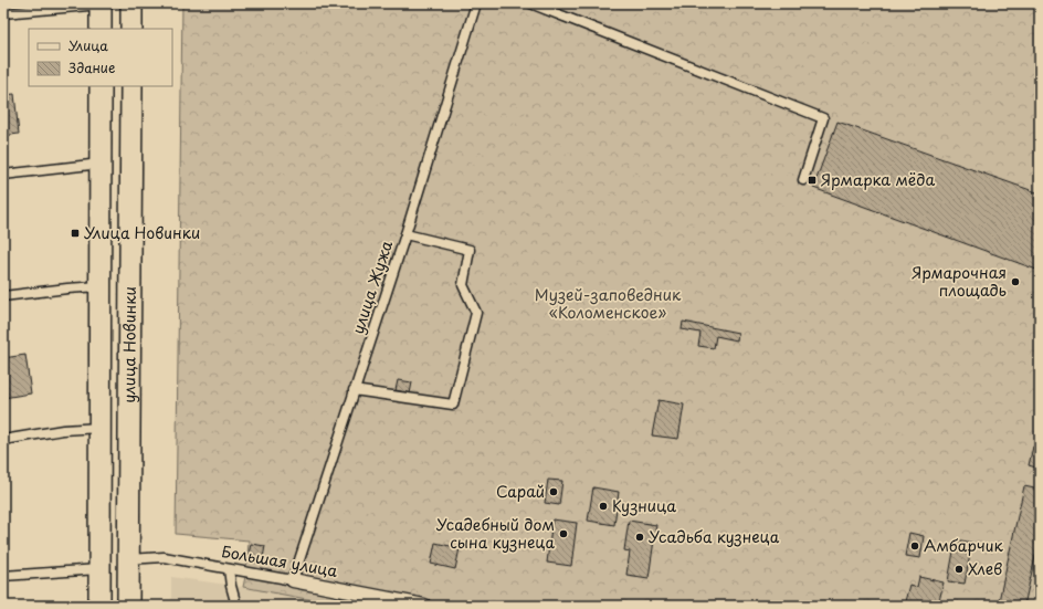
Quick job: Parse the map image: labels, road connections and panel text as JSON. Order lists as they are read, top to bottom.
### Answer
{
  "streets": {
    "street": ["улица Новинки", "Большая улица"],
    "lane": ["улица Жужа"]
  },
  "crossings": [
    ["улица Жужа", "Большая улица"],
    ["улица Новинки", "Большая улица"]
  ],
  "parks": ["Музей-заповедник «Коломенское»"],
  "places": {
    "transit": ["Ярмарка мёда", "Улица Новинки"],
    "other": [
      "Ярмарочная площадь",
      "Сарай",
      "Кузница",
      "Усадебный дом сына кузнеца",
      "Усадьба кузнеца",
      "Амбарчик",
      "Хлев"
    ]
  },
  "legend": ["Улица", "Здание"]
}
